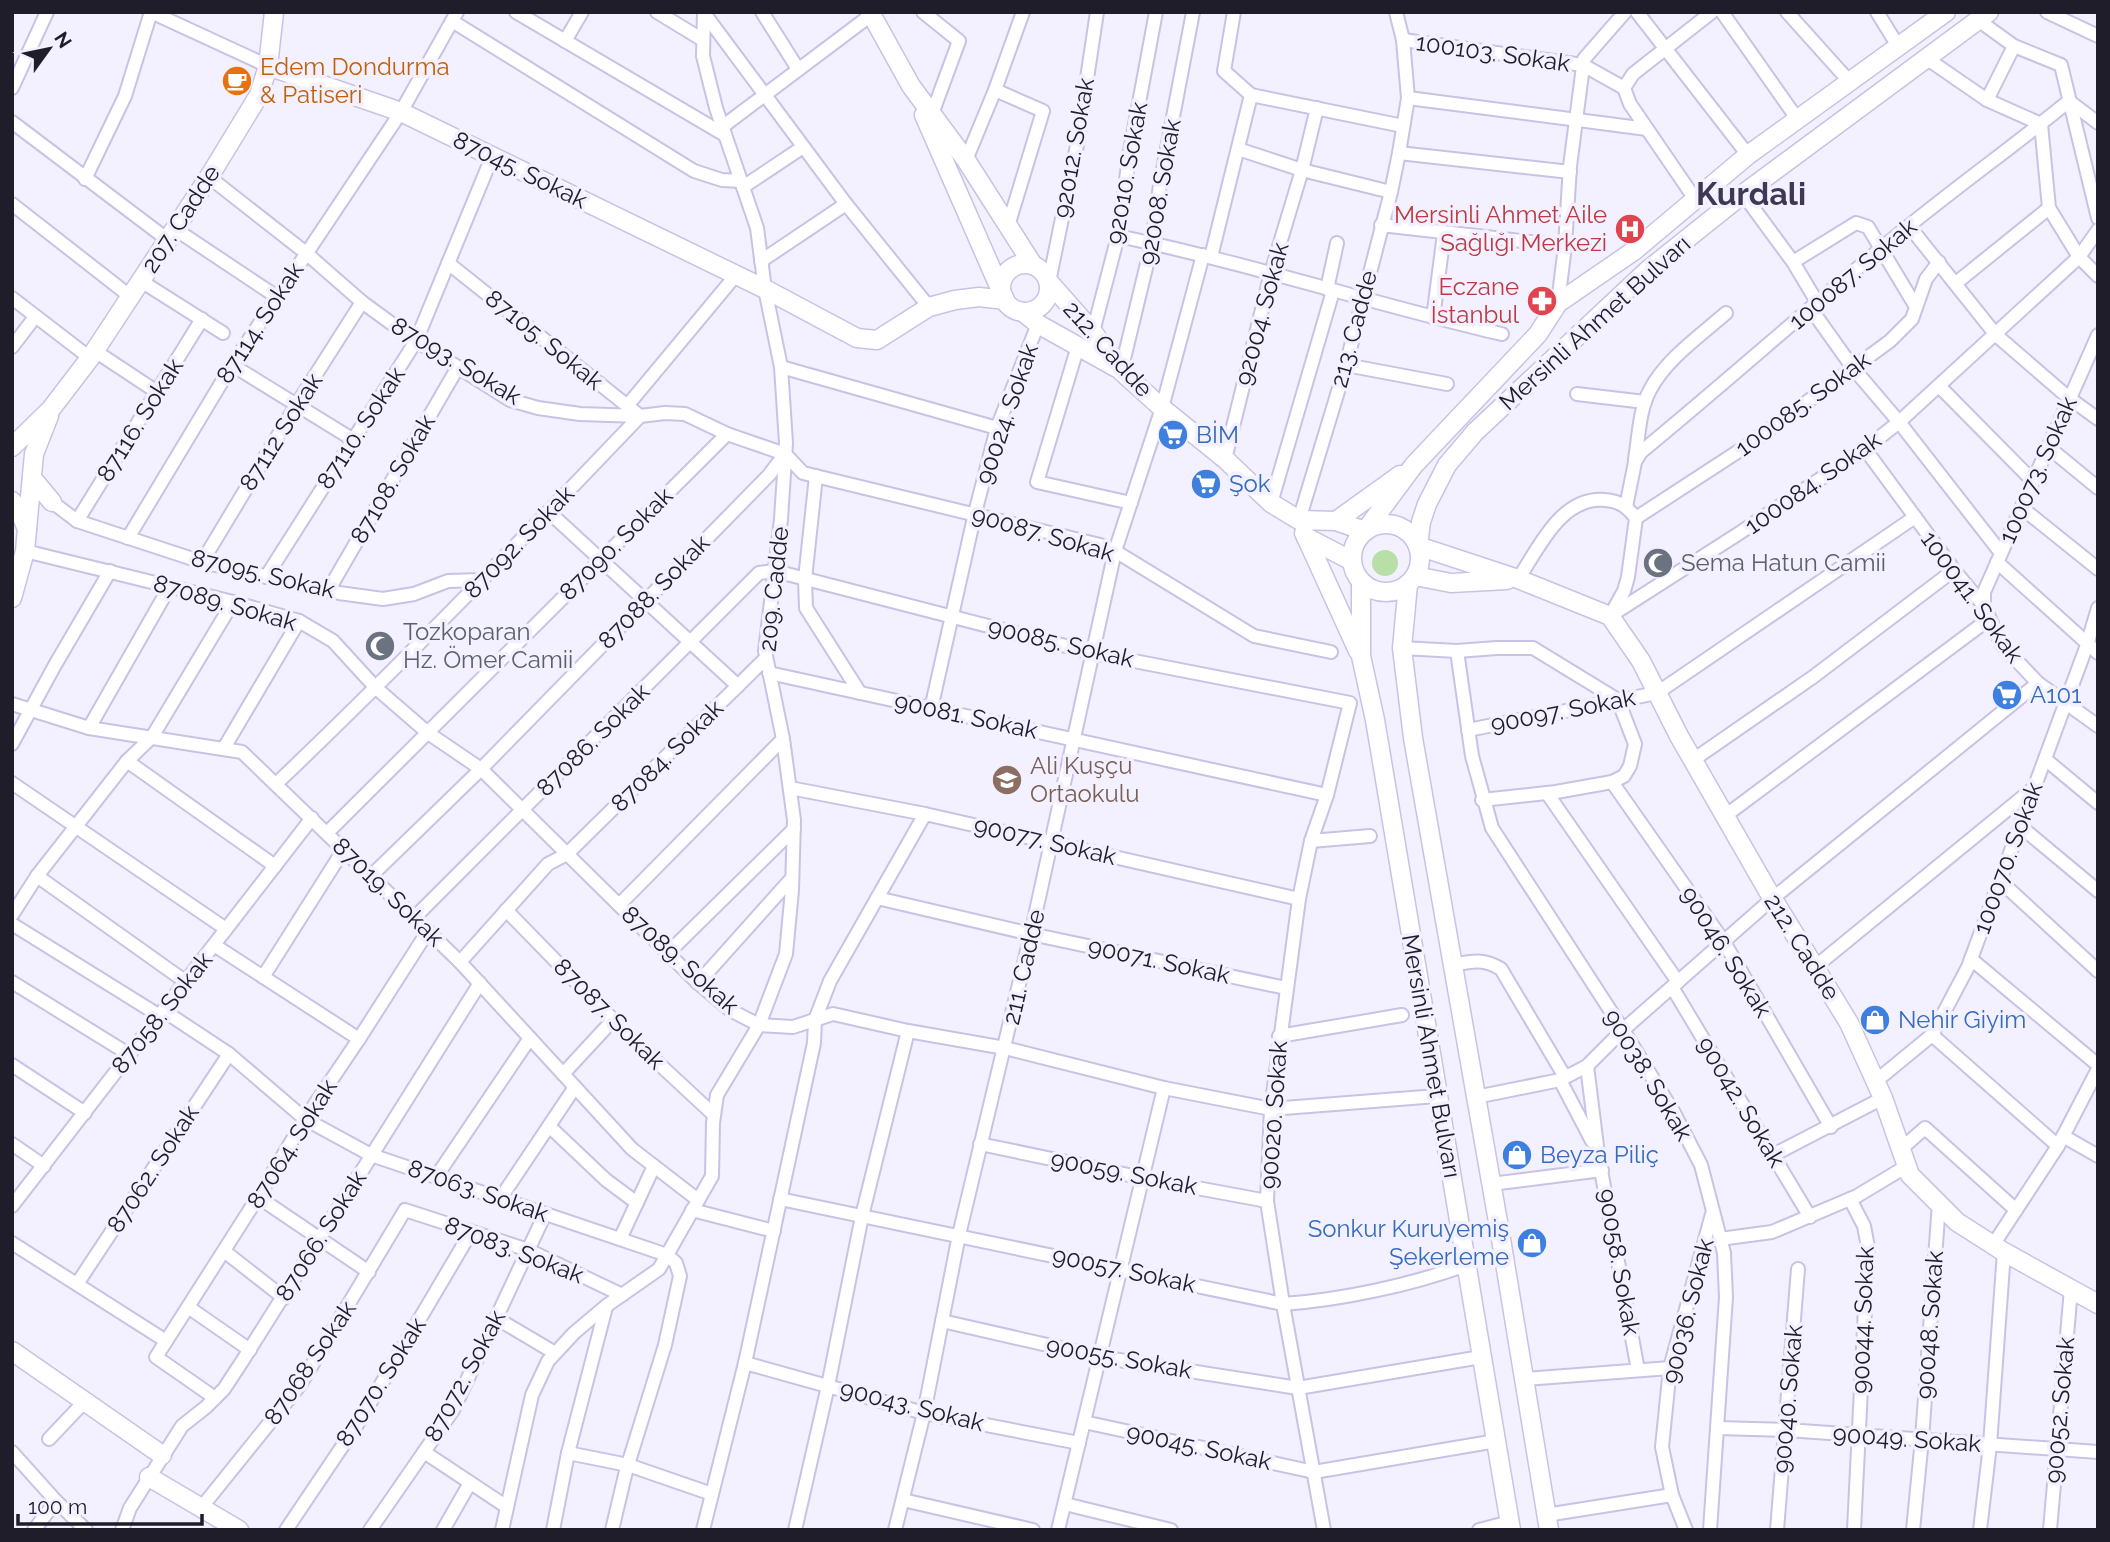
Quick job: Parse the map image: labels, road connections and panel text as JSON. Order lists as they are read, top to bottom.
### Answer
{
  "streets": {
    "main road": [
      "87045. Sokak",
      "207. Cadde",
      "Mersinli Ahmet Bulvarı",
      "212. Cadde"
    ],
    "street": [
      "100103. Sokak",
      "92012. Sokak",
      "92010. Sokak",
      "92008. Sokak",
      "100087. Sokak",
      "92004. Sokak",
      "87114. Sokak",
      "213. Cadde",
      "87105. Sokak",
      "87093. Sokak",
      "100085. Sokak",
      "90024. Sokak",
      "87116. Sokak",
      "87110. Sokak",
      "87112 Sokak",
      "100073. Sokak",
      "87108. Sokak",
      "100084. Sokak",
      "90087. Sokak",
      "87092. Sokak",
      "87090. Sokak",
      "87095. Sokak",
      "209. Cadde",
      "87088. Sokak",
      "100041. Sokak",
      "87089. Sokak",
      "90085. Sokak",
      "90097. Sokak",
      "90081. Sokak",
      "87086. Sokak",
      "87084. Sokak",
      "90077. Sokak",
      "100070. Sokak",
      "87019. Sokak",
      "90046. Sokak",
      "90071. Sokak",
      "211. Cadde",
      "87058. Sokak",
      "87087. Sokak",
      "90038. Sokak",
      "90042. Sokak",
      "90020. Sokak",
      "87064. Sokak",
      "87062. Sokak",
      "90059. Sokak",
      "87063. Sokak",
      "87066. Sokak",
      "87083. Sokak",
      "90058. Sokak",
      "90057. Sokak",
      "90036. Sokak",
      "90044. Sokak",
      "90048. Sokak",
      "90055. Sokak",
      "87068 Sokak",
      "87072. Sokak",
      "87070. Sokak",
      "90040. Sokak",
      "90043. Sokak",
      "90052. Sokak",
      "90049. Sokak",
      "90045. Sokak"
    ]
  },
  "crossings": [
    ["100103. Sokak", "213. Cadde"],
    ["92012. Sokak", "87045. Sokak"],
    ["92012. Sokak", "212. Cadde"],
    ["87045. Sokak", "207. Cadde"],
    ["87045. Sokak", "87114. Sokak"],
    ["87045. Sokak", "212. Cadde"],
    ["87045. Sokak", "87110. Sokak"],
    ["87045. Sokak", "209. Cadde"],
    ["92010. Sokak", "212. Cadde"],
    ["92008. Sokak", "212. Cadde"],
    ["207. Cadde", "87093. Sokak"],
    ["92004. Sokak", "212. Cadde"],
    ["87114. Sokak", "87093. Sokak"],
    ["87114. Sokak", "87095. Sokak"],
    ["Mersinli Ahmet Bulvarı", "212. Cadde"],
    ["Mersinli Ahmet Bulvarı", "87089. Sokak"],
    ["Mersinli Ahmet Bulvarı", "90058. Sokak"],
    ["Mersinli Ahmet Bulvarı", "90057. Sokak"],
    ["Mersinli Ahmet Bulvarı", "90055. Sokak"],
    ["213. Cadde", "212. Cadde"],
    ["87105. Sokak", "87093. Sokak"],
    ["87105. Sokak", "87110. Sokak"],
    ["87105. Sokak", "87092. Sokak"],
    ["212. Cadde", "100084. Sokak"],
    ["212. Cadde", "90097. Sokak"],
    ["212. Cadde", "100070. Sokak"],
    ["212. Cadde", "211. Cadde"],
    ["212. Cadde", "90048. Sokak"],
    ["212. Cadde", "90052. Sokak"],
    ["87093. Sokak", "87110. Sokak"],
    ["87093. Sokak", "87112 Sokak"],
    ["87093. Sokak", "87108. Sokak"],
    ["87093. Sokak", "90087. Sokak"],
    ["87093. Sokak", "87092. Sokak"],
    ["87093. Sokak", "87090. Sokak"],
    ["87093. Sokak", "209. Cadde"],
    ["87093. Sokak", "87088. Sokak"],
    ["90024. Sokak", "90087. Sokak"],
    ["90024. Sokak", "90085. Sokak"],
    ["90024. Sokak", "90081. Sokak"],
    ["87116. Sokak", "87095. Sokak"],
    ["87110. Sokak", "87095. Sokak"],
    ["87112 Sokak", "87095. Sokak"],
    ["100073. Sokak", "100041. Sokak"],
    ["87108. Sokak", "87095. Sokak"],
    ["100084. Sokak", "100041. Sokak"],
    ["90087. Sokak", "209. Cadde"],
    ["90087. Sokak", "87088. Sokak"],
    ["90087. Sokak", "211. Cadde"],
    ["87092. Sokak", "87095. Sokak"],
    ["87092. Sokak", "87089. Sokak"],
    ["87092. Sokak", "87019. Sokak"],
    ["87090. Sokak", "87089. Sokak"],
    ["87090. Sokak", "87019. Sokak"],
    ["209. Cadde", "87088. Sokak"],
    ["209. Cadde", "87089. Sokak"],
    ["209. Cadde", "90085. Sokak"],
    ["209. Cadde", "90081. Sokak"],
    ["209. Cadde", "87086. Sokak"],
    ["209. Cadde", "87084. Sokak"],
    ["209. Cadde", "90077. Sokak"],
    ["209. Cadde", "87019. Sokak"],
    ["209. Cadde", "87087. Sokak"],
    ["209. Cadde", "87063. Sokak"],
    ["209. Cadde", "87083. Sokak"],
    ["87088. Sokak", "87089. Sokak"],
    ["87088. Sokak", "87019. Sokak"],
    ["100041. Sokak", "100070. Sokak"],
    ["87089. Sokak", "87086. Sokak"],
    ["87089. Sokak", "87084. Sokak"],
    ["87089. Sokak", "211. Cadde"],
    ["87089. Sokak", "90020. Sokak"],
    ["90085. Sokak", "87086. Sokak"],
    ["90085. Sokak", "211. Cadde"],
    ["90085. Sokak", "90020. Sokak"],
    ["90097. Sokak", "90038. Sokak"],
    ["90081. Sokak", "211. Cadde"],
    ["90081. Sokak", "90020. Sokak"],
    ["87086. Sokak", "87019. Sokak"],
    ["90077. Sokak", "211. Cadde"],
    ["90077. Sokak", "90020. Sokak"],
    ["87019. Sokak", "87058. Sokak"],
    ["87019. Sokak", "87064. Sokak"],
    ["87019. Sokak", "87066. Sokak"],
    ["90071. Sokak", "211. Cadde"],
    ["90071. Sokak", "90020. Sokak"],
    ["211. Cadde", "90059. Sokak"],
    ["211. Cadde", "90057. Sokak"],
    ["211. Cadde", "90055. Sokak"],
    ["211. Cadde", "90043. Sokak"],
    ["87058. Sokak", "87063. Sokak"],
    ["90038. Sokak", "90036. Sokak"],
    ["90038. Sokak", "90049. Sokak"],
    ["90020. Sokak", "90059. Sokak"],
    ["90020. Sokak", "90057. Sokak"],
    ["90020. Sokak", "90055. Sokak"],
    ["90020. Sokak", "90045. Sokak"],
    ["87064. Sokak", "87063. Sokak"],
    ["87064. Sokak", "87066. Sokak"],
    ["87062. Sokak", "87063. Sokak"],
    ["87063. Sokak", "87066. Sokak"],
    ["87063. Sokak", "87072. Sokak"],
    ["87083. Sokak", "87068 Sokak"],
    ["87083. Sokak", "87072. Sokak"],
    ["87083. Sokak", "87070. Sokak"],
    ["90044. Sokak", "90049. Sokak"],
    ["90048. Sokak", "90049. Sokak"],
    ["90040. Sokak", "90049. Sokak"],
    ["90052. Sokak", "90049. Sokak"]
  ],
  "districts": ["Kurdali"],
  "places": {
    "cafe": ["Edem Dondurma & Patiseri"],
    "hospital": ["Mersinli Ahmet Aile Sağlığı Merkezi"],
    "pharmacy": ["Eczane İstanbul"],
    "supermarket": ["BİM", "Şok", "A101"],
    "mosque": ["Sema Hatun Camii", "Tozkoparan Hz. Ömer Camii"],
    "school or university": ["Ali Kuşçu Ortaokulu"],
    "shop": ["Nehir Giyim", "Beyza Piliç", "Sonkur Kuruyemiş Şekerleme"]
  },
  "scale_bar": "100 m",
  "north": "top right"
}
